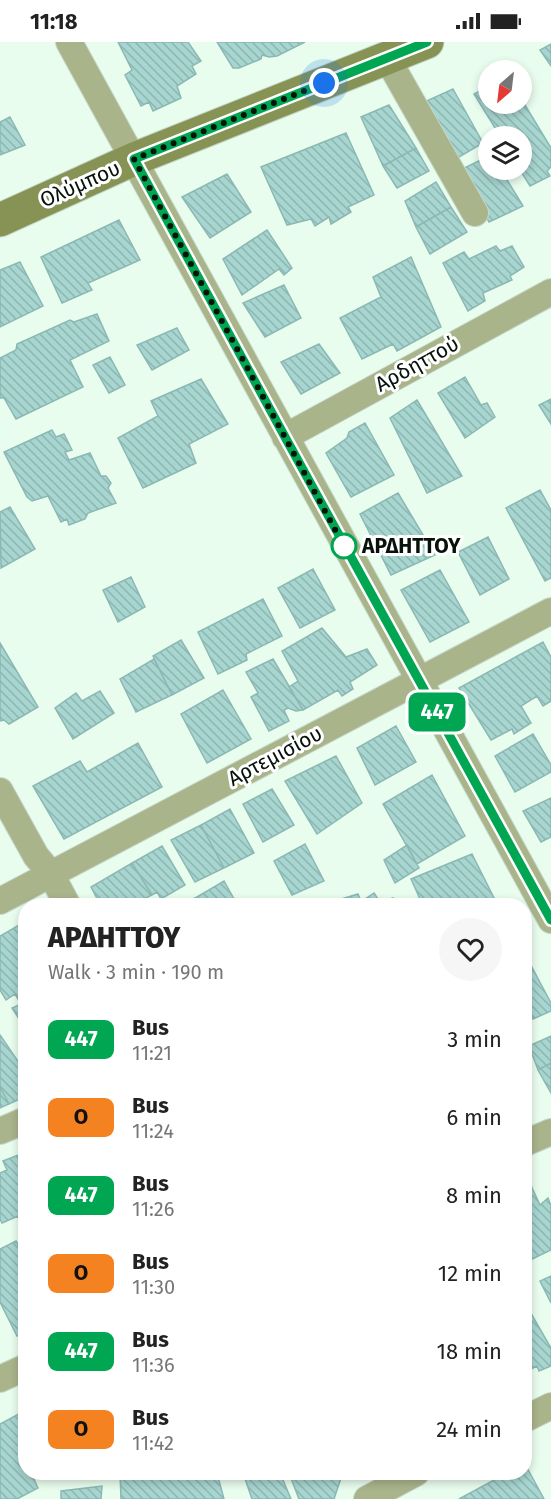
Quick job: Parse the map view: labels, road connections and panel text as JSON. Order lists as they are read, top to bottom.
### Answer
{
  "streets": {
    "street": ["Ολύμπου", "Αρδηττού", "Αρτεμισίου"]
  },
  "places": ["ΑΡΔΗΤΤΟΥ"],
  "lines": ["bus line 447"],
  "north": "bottom left",
  "page": {
    "status": "11:18",
    "on_map": "447",
    "heading": ["ΑΡΔΗΤΤΟΥ", "Walk · 3 min · 190 m"],
    "list": [
      {
        "mark": "447",
        "name": "Bus",
        "note": "11:21",
        "value": "3 min"
      },
      {
        "mark": "Ο",
        "name": "Bus",
        "note": "11:24",
        "value": "6 min"
      },
      {
        "mark": "447",
        "name": "Bus",
        "note": "11:26",
        "value": "8 min"
      },
      {
        "mark": "Ο",
        "name": "Bus",
        "note": "11:30",
        "value": "12 min"
      },
      {
        "mark": "447",
        "name": "Bus",
        "note": "11:36",
        "value": "18 min"
      },
      {
        "mark": "Ο",
        "name": "Bus",
        "note": "11:42",
        "value": "24 min"
      }
    ]
  }
}
